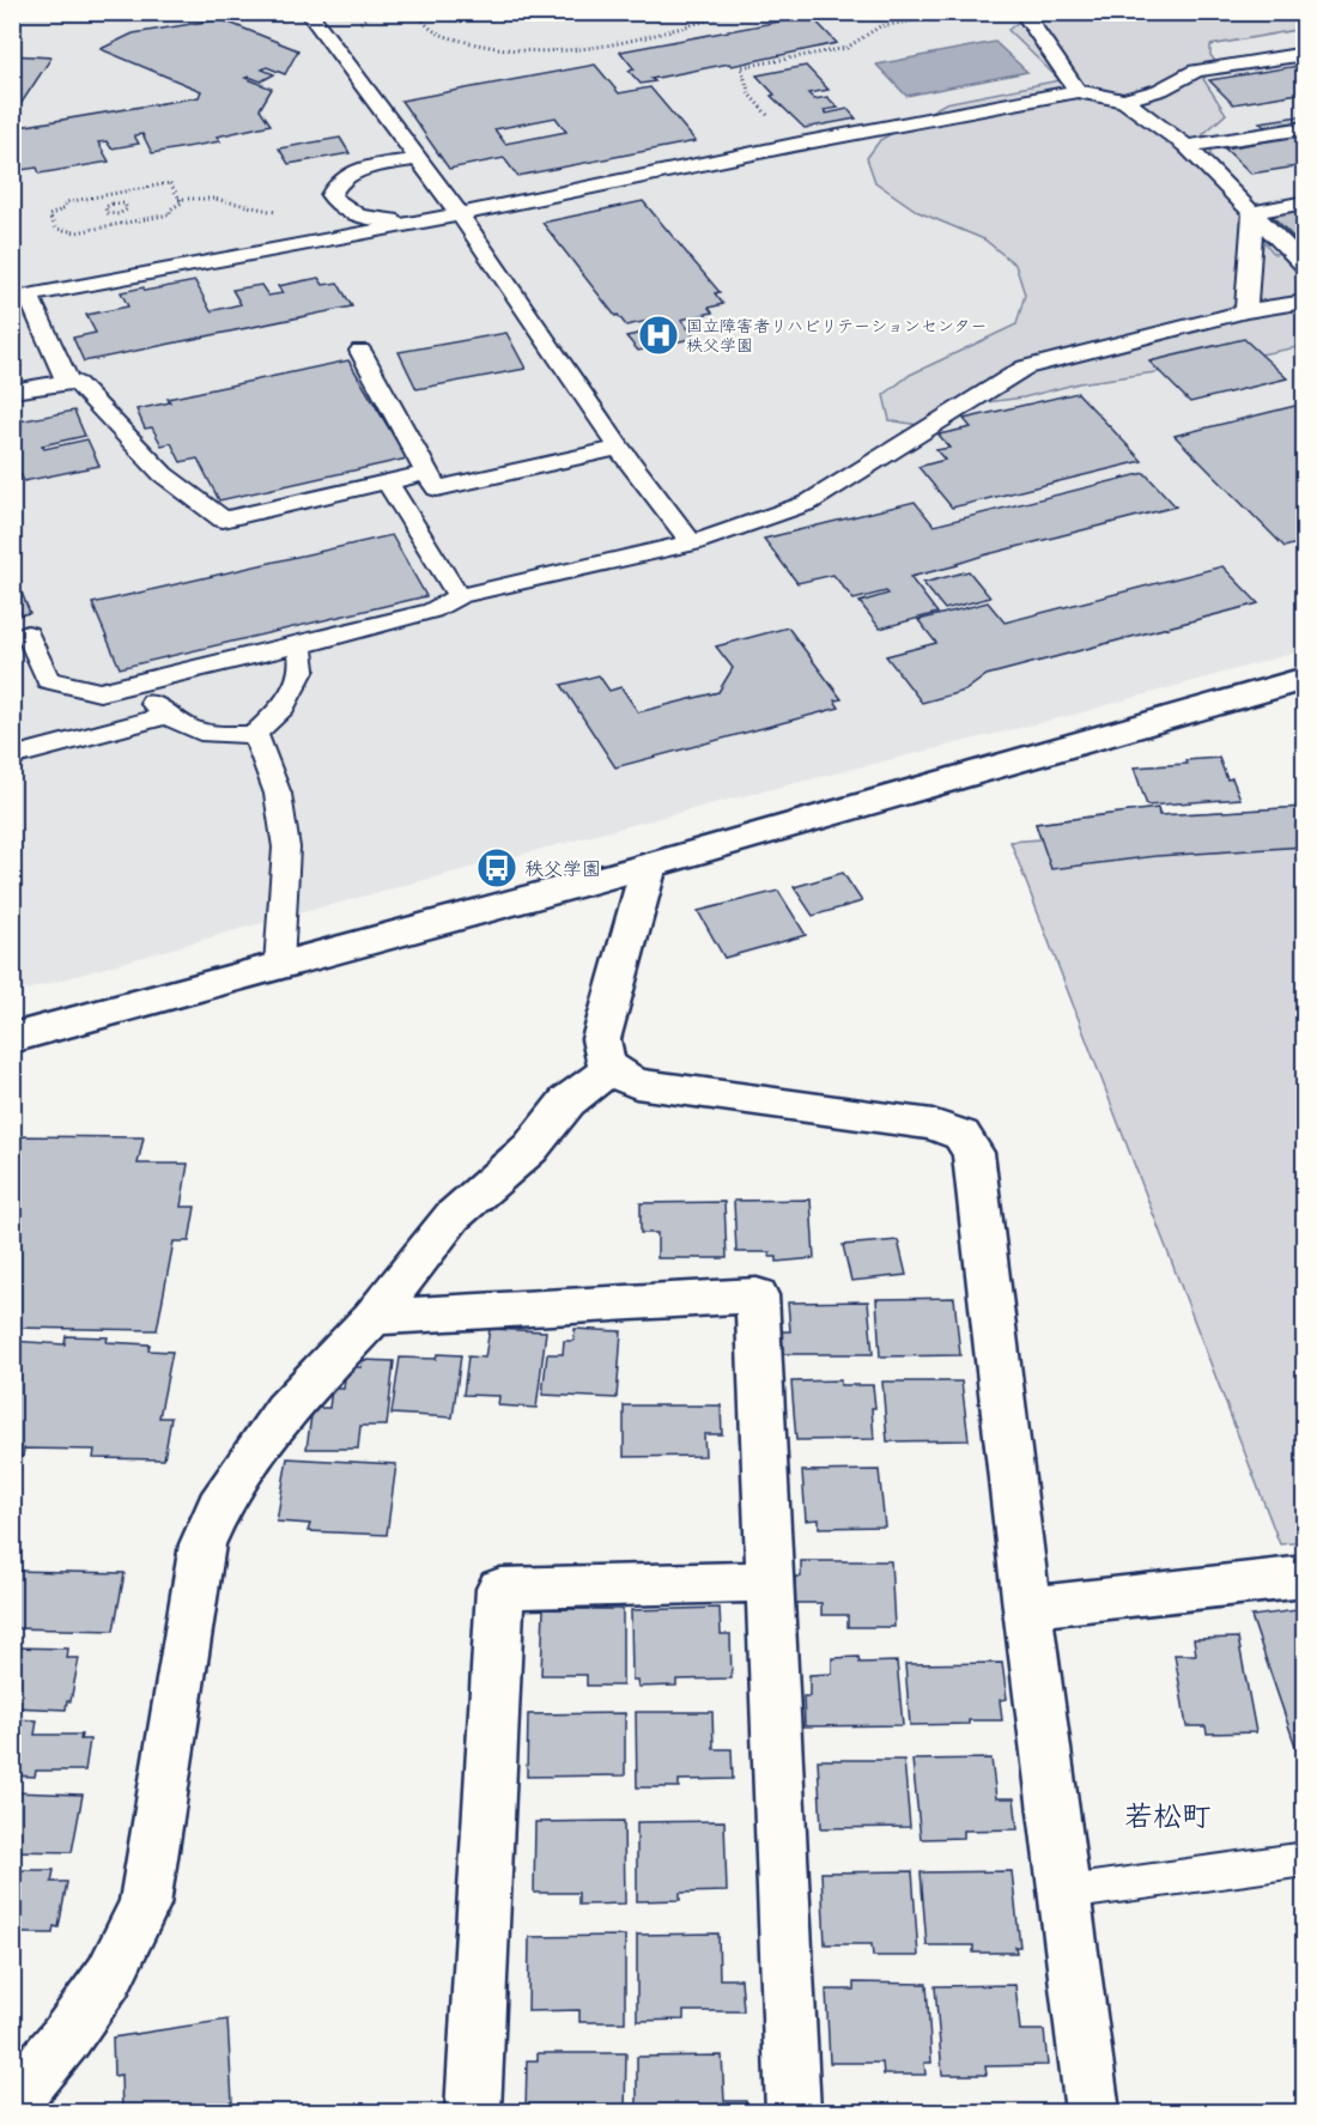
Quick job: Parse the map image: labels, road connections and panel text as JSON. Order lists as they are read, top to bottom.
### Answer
{
  "districts": ["若松町"],
  "places": {
    "hospital": ["国立障害者リハビリテーションセンター 秩父学園"],
    "bus stop": ["秩父学園"]
  }
}
